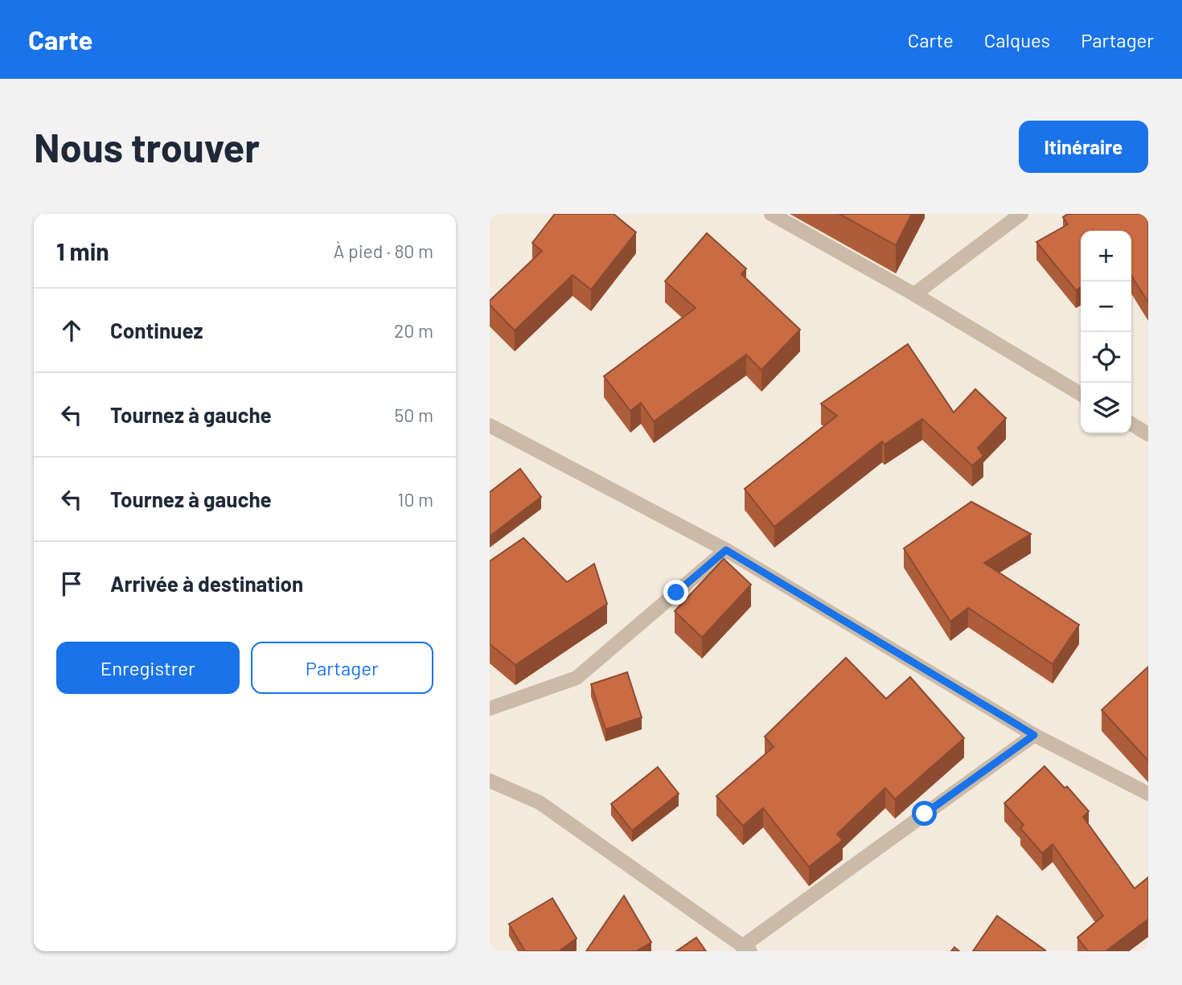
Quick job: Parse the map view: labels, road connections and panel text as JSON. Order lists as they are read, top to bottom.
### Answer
{
  "page": {
    "header": "Carte",
    "nav": ["Carte", "Calques", "Partager"],
    "buttons": [
      "Itinéraire",
      ["Enregistrer", "Partager"]
    ],
    "title": "Nous trouver",
    "heading": ["1 min", "À pied · 80 m"],
    "map_buttons": ["+", "−"],
    "list": [
      ["Continuez", "20 m"],
      ["Tournez à gauche", "50 m"],
      ["Tournez à gauche", "10 m"],
      "Arrivée à destination"
    ]
  }
}
